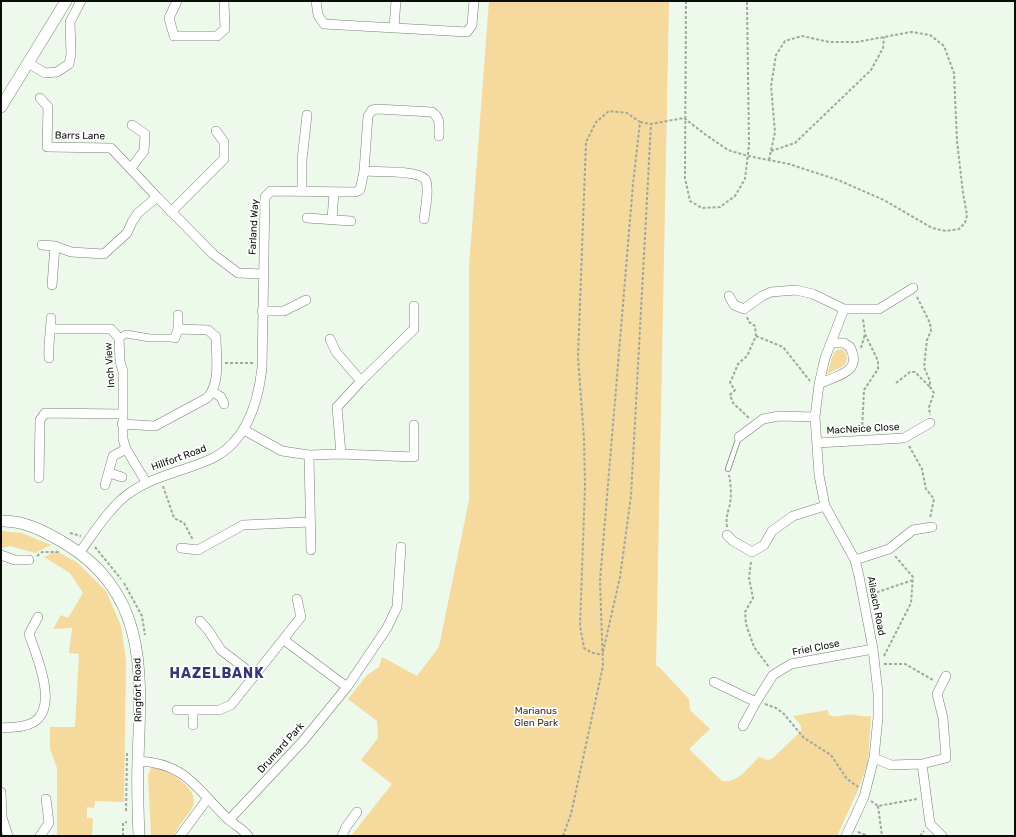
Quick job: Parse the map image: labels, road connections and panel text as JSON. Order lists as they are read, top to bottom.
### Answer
{
  "streets": {
    "street": [
      "Barrs Lane",
      "Farland Way",
      "Inch View",
      "MacNeice Close",
      "Hillfort Road",
      "Aileach Road",
      "Friel Close",
      "Ringfort Road",
      "Drumard Park"
    ]
  },
  "crossings": [
    ["Barrs Lane", "Farland Way"],
    ["Barrs Lane", "Hillfort Road"],
    ["Farland Way", "Hillfort Road"],
    ["Inch View", "Hillfort Road"],
    ["MacNeice Close", "Aileach Road"],
    ["Hillfort Road", "Ringfort Road"],
    ["Aileach Road", "Friel Close"]
  ],
  "districts": ["HAZELBANK"],
  "parks": ["Marianus Glen Park"]
}
